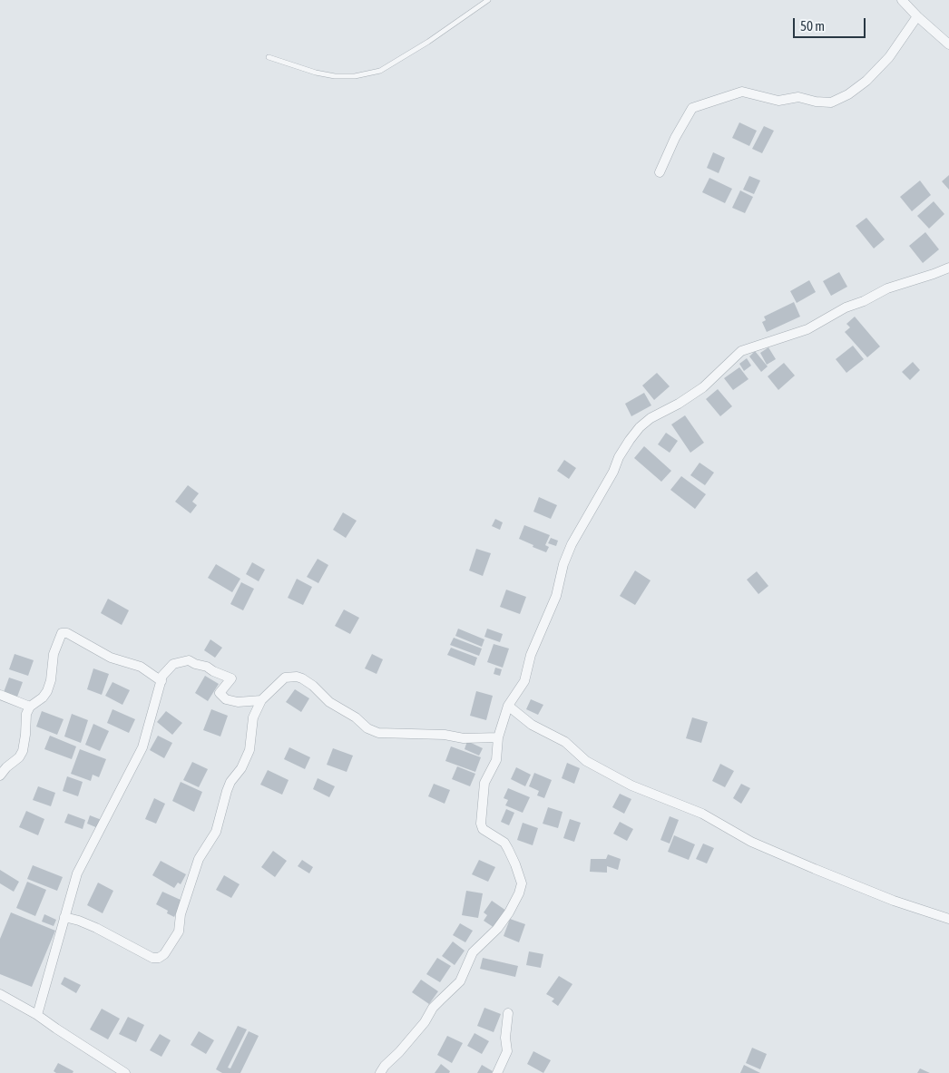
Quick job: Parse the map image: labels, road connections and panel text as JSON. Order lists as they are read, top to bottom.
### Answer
{
  "scale_bar": "50 m"
}
